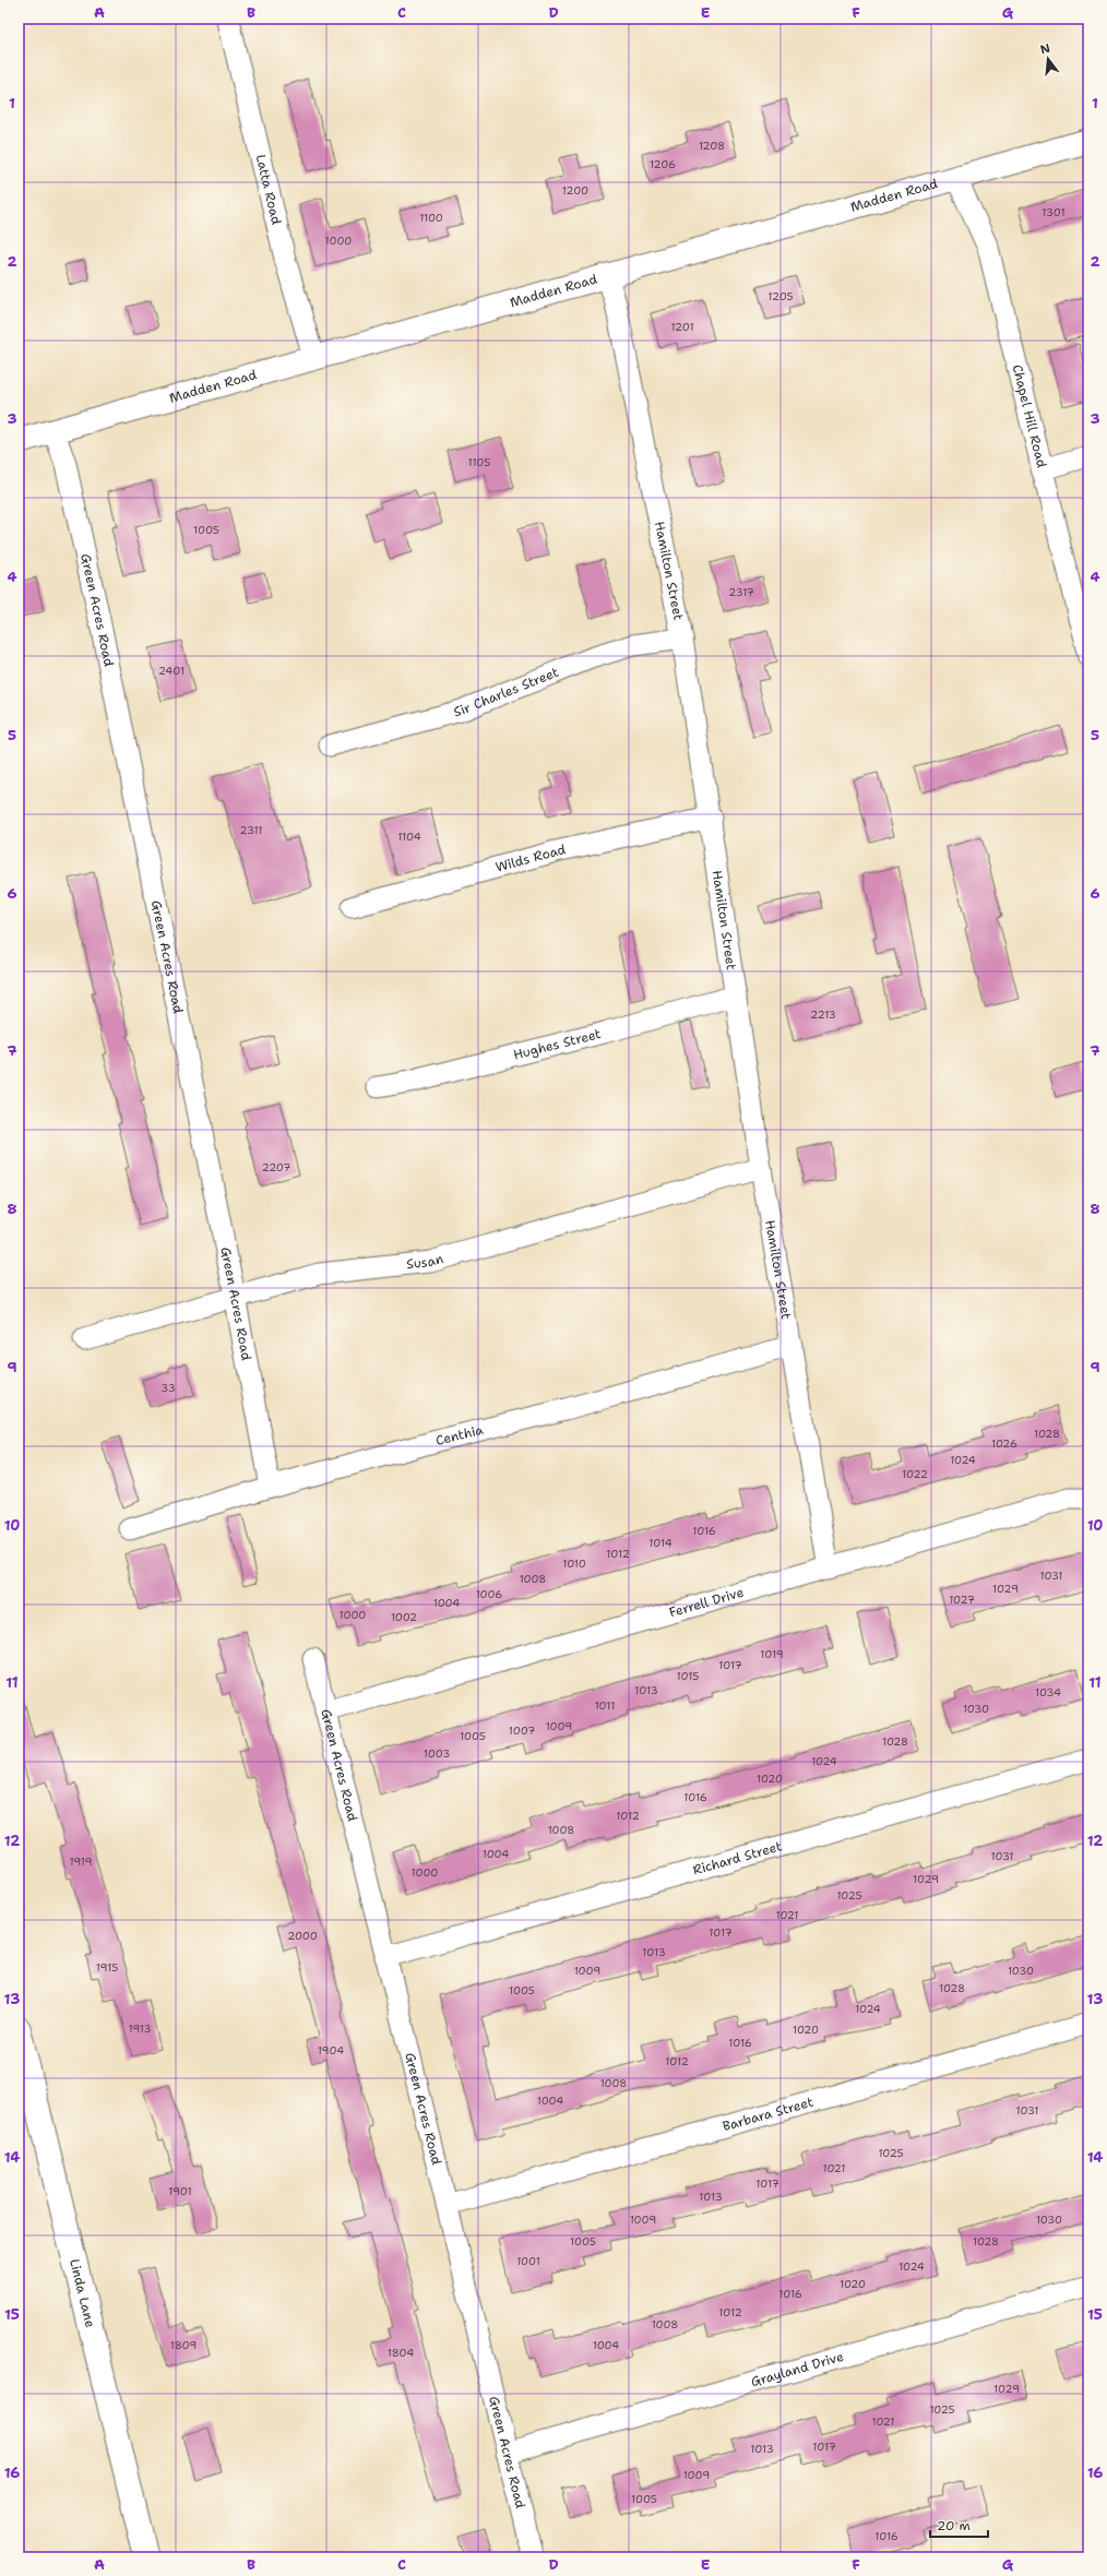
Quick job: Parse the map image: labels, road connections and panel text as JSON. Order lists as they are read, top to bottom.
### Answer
{
  "streets": {
    "street": [
      "Latta Road",
      "Madden Road",
      "Chapel Hill Road",
      "Hamilton Street",
      "Green Acres Road",
      "Sir Charles Street",
      "Wilds Road",
      "Hughes Street",
      "Susan",
      "Centhia",
      "Ferrell Drive",
      "Richard Street",
      "Barbara Street",
      "Linda Lane",
      "Grayland Drive"
    ]
  },
  "crossings": [
    ["Latta Road", "Madden Road"],
    ["Madden Road", "Chapel Hill Road"],
    ["Madden Road", "Hamilton Street"],
    ["Madden Road", "Green Acres Road"],
    ["Hamilton Street", "Sir Charles Street"],
    ["Hamilton Street", "Wilds Road"],
    ["Hamilton Street", "Hughes Street"],
    ["Hamilton Street", "Susan"],
    ["Hamilton Street", "Centhia"],
    ["Hamilton Street", "Ferrell Drive"],
    ["Green Acres Road", "Susan"],
    ["Green Acres Road", "Centhia"],
    ["Green Acres Road", "Ferrell Drive"],
    ["Green Acres Road", "Richard Street"],
    ["Green Acres Road", "Barbara Street"],
    ["Green Acres Road", "Grayland Drive"]
  ],
  "house_numbers": [
    "1208",
    "1206",
    "1200",
    "1301",
    "1100",
    "1000",
    "1205",
    "1201",
    "1105",
    "1005",
    "2317",
    "2401",
    "2311",
    "1104",
    "2213",
    "2207",
    "33",
    "1028",
    "1026",
    "1024",
    "1022",
    "1016",
    "1014",
    "1012",
    "1010",
    "1031",
    "1008",
    "1029",
    "1006",
    "1027",
    "1004",
    "1000",
    "1002",
    "1019",
    "1017",
    "1015",
    "1013",
    "1034",
    "1011",
    "1030",
    "1009",
    "1007",
    "1005",
    "1028",
    "1003",
    "1024",
    "1020",
    "1016",
    "1012",
    "1008",
    "1004",
    "1031",
    "1919",
    "1000",
    "1029",
    "1025",
    "1021",
    "1017",
    "2000",
    "1013",
    "1915",
    "1009",
    "1030",
    "1028",
    "1005",
    "1024",
    "1913",
    "1020",
    "1016",
    "1904",
    "1012",
    "1008",
    "1004",
    "1031",
    "1025",
    "1021",
    "1017",
    "1901",
    "1013",
    "1009",
    "1030",
    "1005",
    "1028",
    "1001",
    "1024",
    "1020",
    "1016",
    "1012",
    "1008",
    "1809",
    "1004",
    "1804",
    "1029",
    "1025",
    "1021",
    "1017",
    "1013",
    "1009",
    "1005",
    "1016"
  ],
  "scale_bar": "20 m",
  "north": "top",
  "grid": {
    "columns": [
      "A",
      "B",
      "C",
      "D",
      "E",
      "F",
      "G"
    ],
    "rows": [
      "1",
      "2",
      "3",
      "4",
      "5",
      "6",
      "7",
      "8",
      "9",
      "10",
      "11",
      "12",
      "13",
      "14",
      "15",
      "16"
    ]
  }
}
